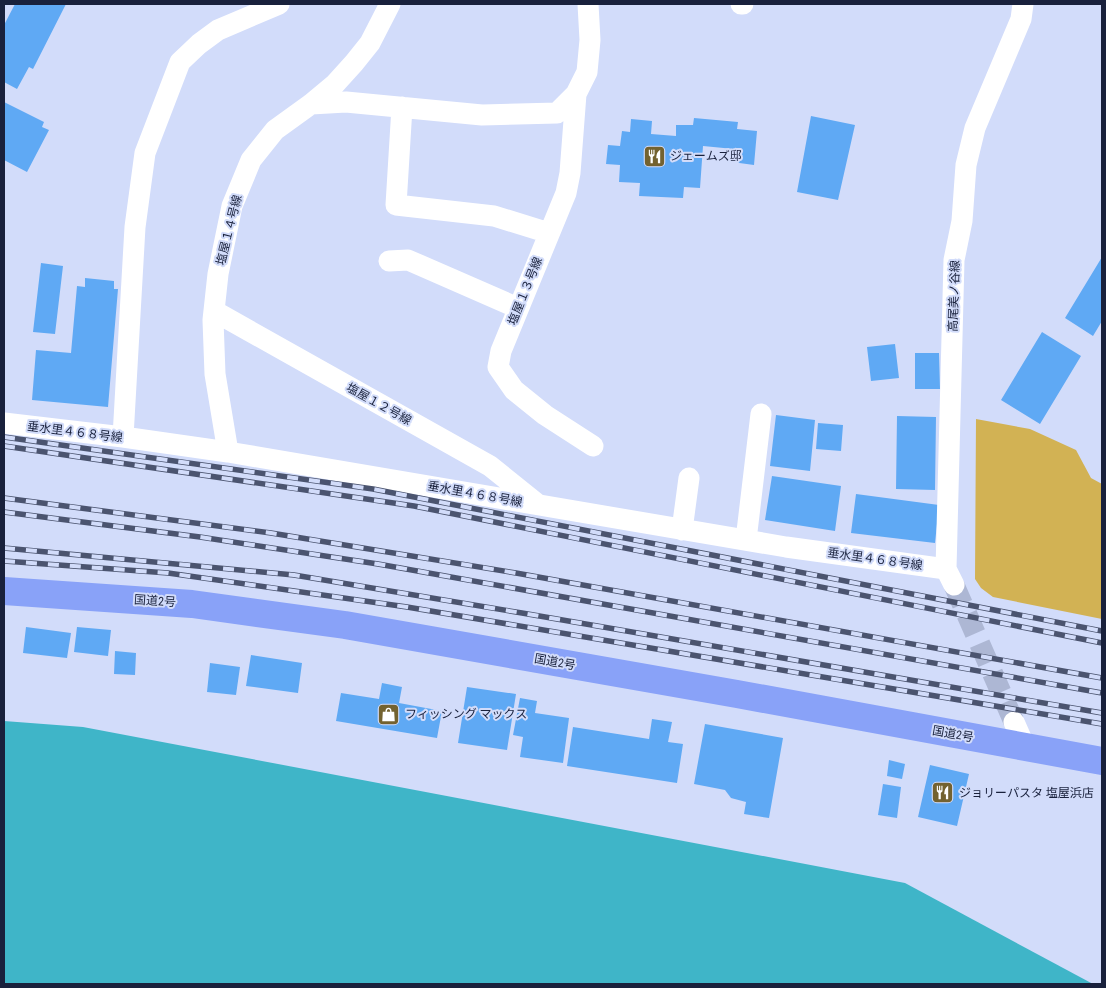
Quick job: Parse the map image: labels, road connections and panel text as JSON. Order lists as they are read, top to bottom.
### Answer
{
  "streets": {
    "highway": ["国道2号"],
    "street": [
      "塩屋１４号線",
      "塩屋１３号線",
      "高尾美ノ谷線",
      "塩屋１２号線",
      "垂水里４６８号線"
    ]
  },
  "crossings": [
    ["塩屋１４号線", "塩屋１２号線"],
    ["塩屋１４号線", "垂水里４６８号線"],
    ["高尾美ノ谷線", "垂水里４６８号線"],
    ["塩屋１２号線", "垂水里４６８号線"]
  ],
  "places": {
    "restaurant": ["ジェームズ邸", "ジョリーパスタ 塩屋浜店"],
    "shop": ["フィッシング マックス"]
  }
}
